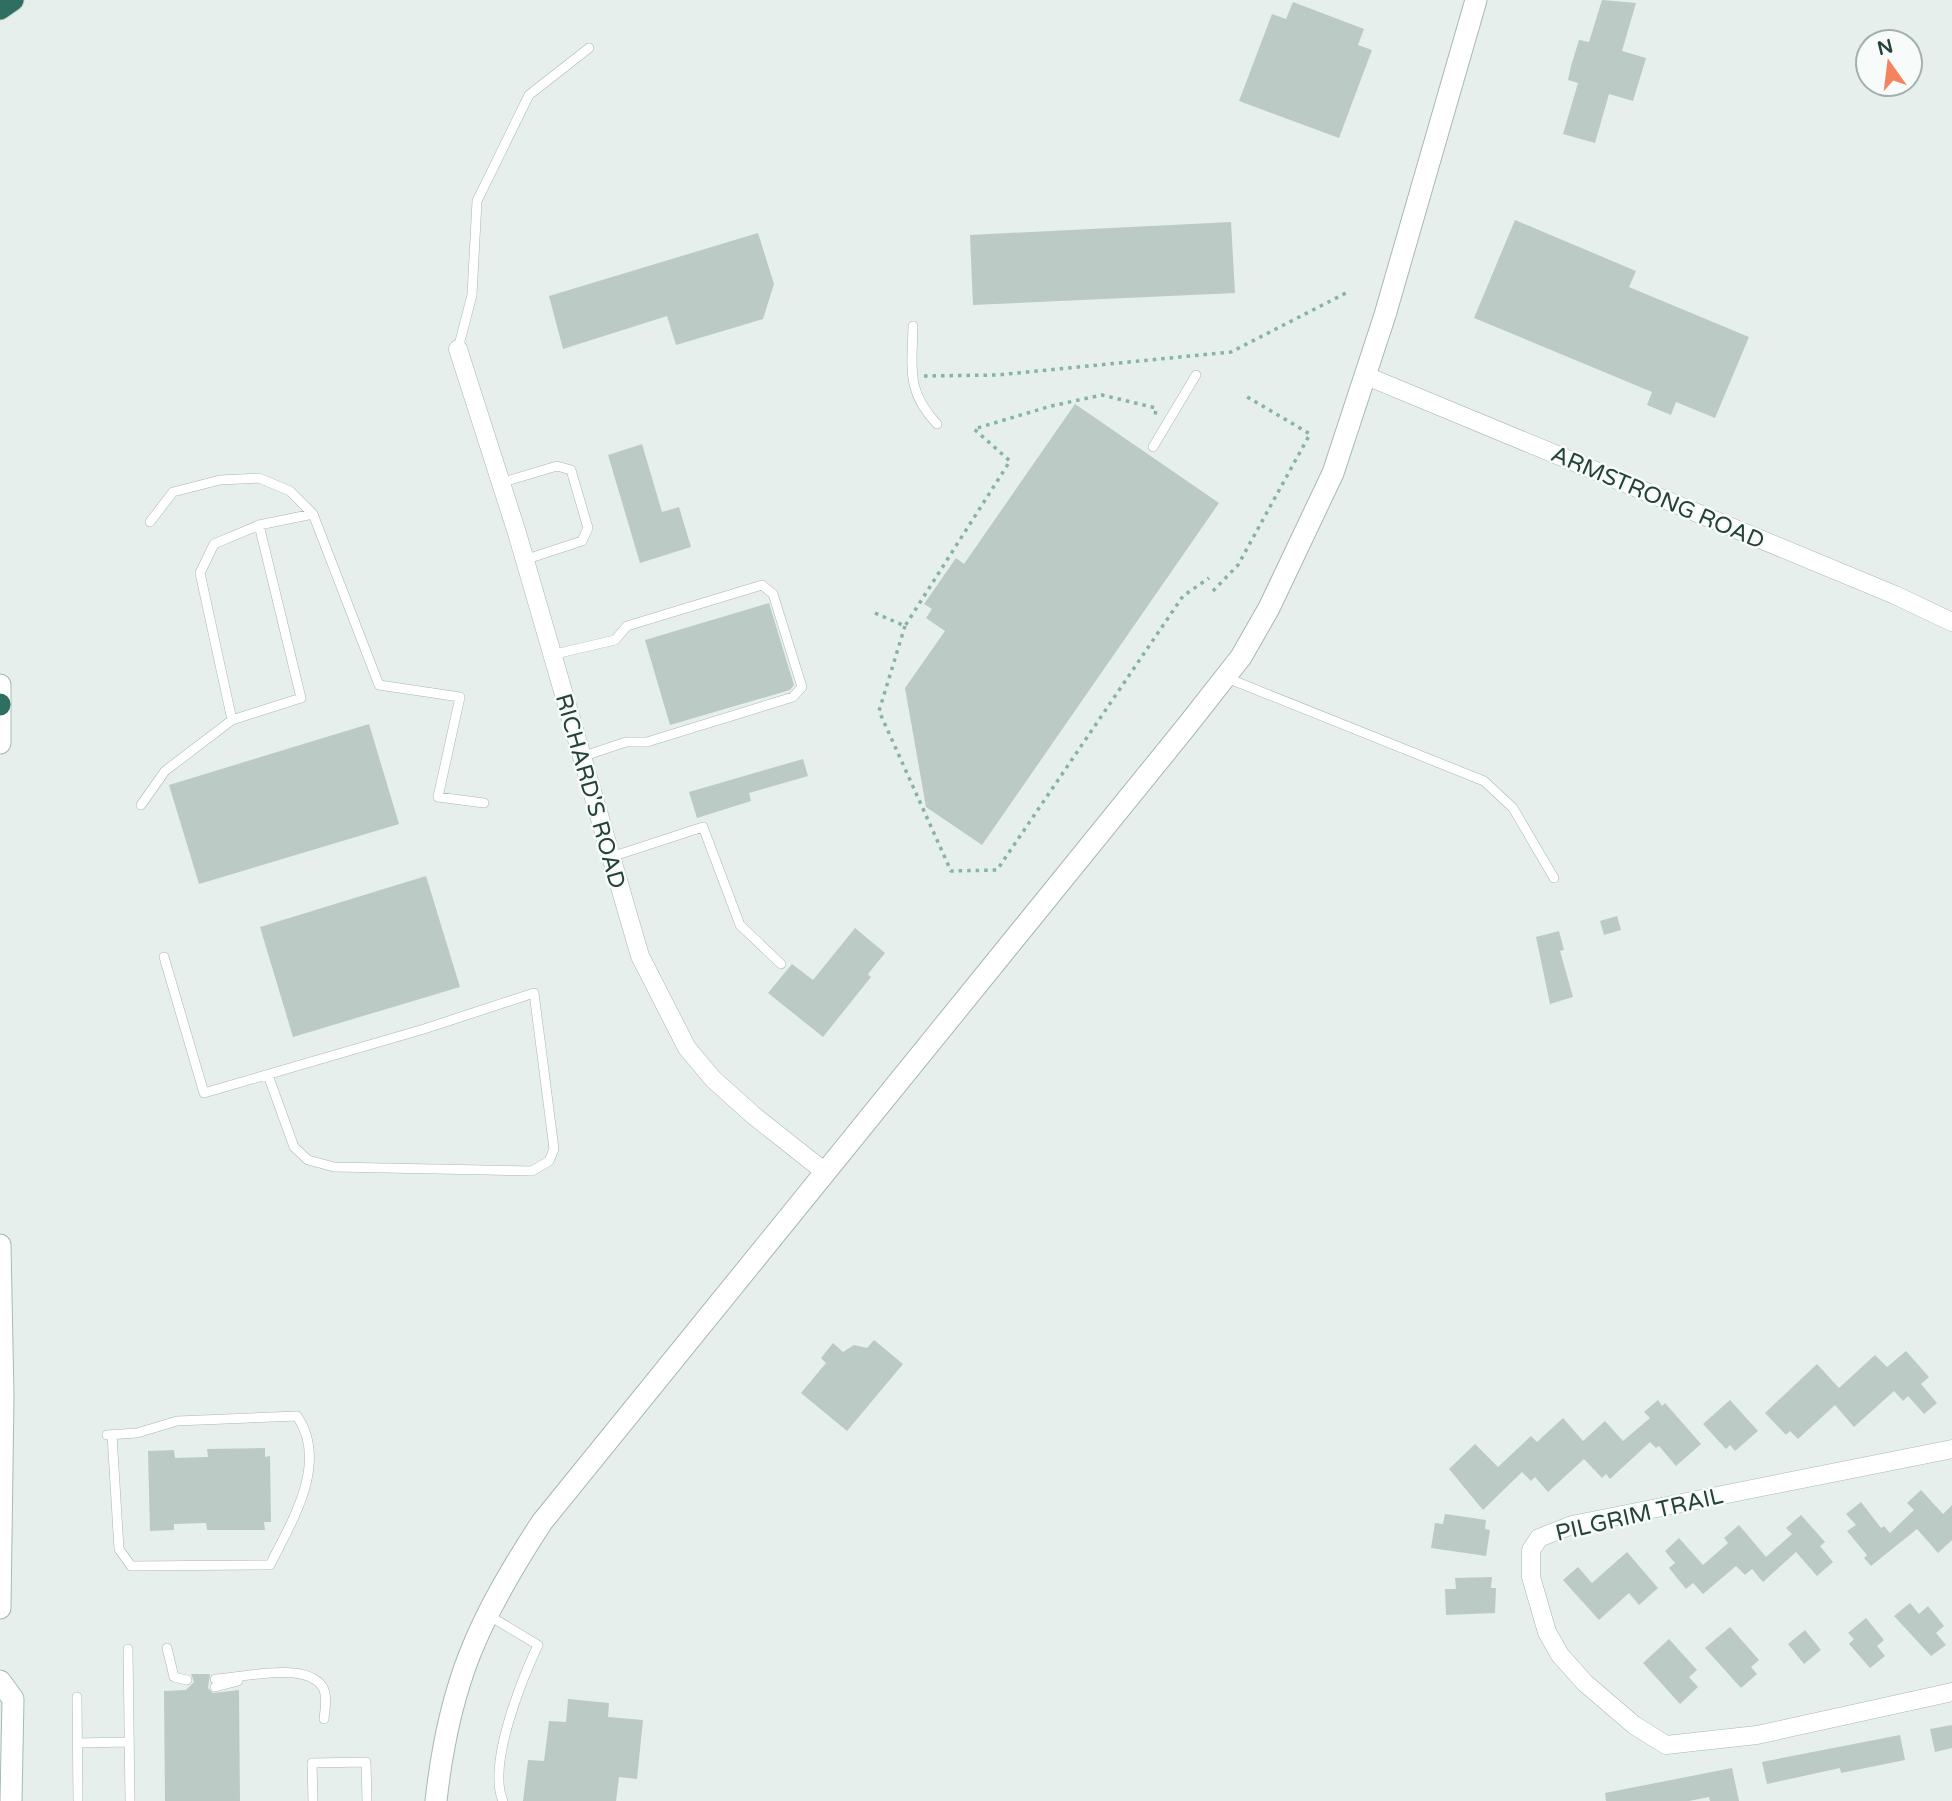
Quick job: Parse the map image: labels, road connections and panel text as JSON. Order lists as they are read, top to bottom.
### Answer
{
  "streets": {
    "street": ["ARMSTRONG ROAD", "RICHARD'S ROAD", "PILGRIM TRAIL"]
  },
  "north": "top"
}
